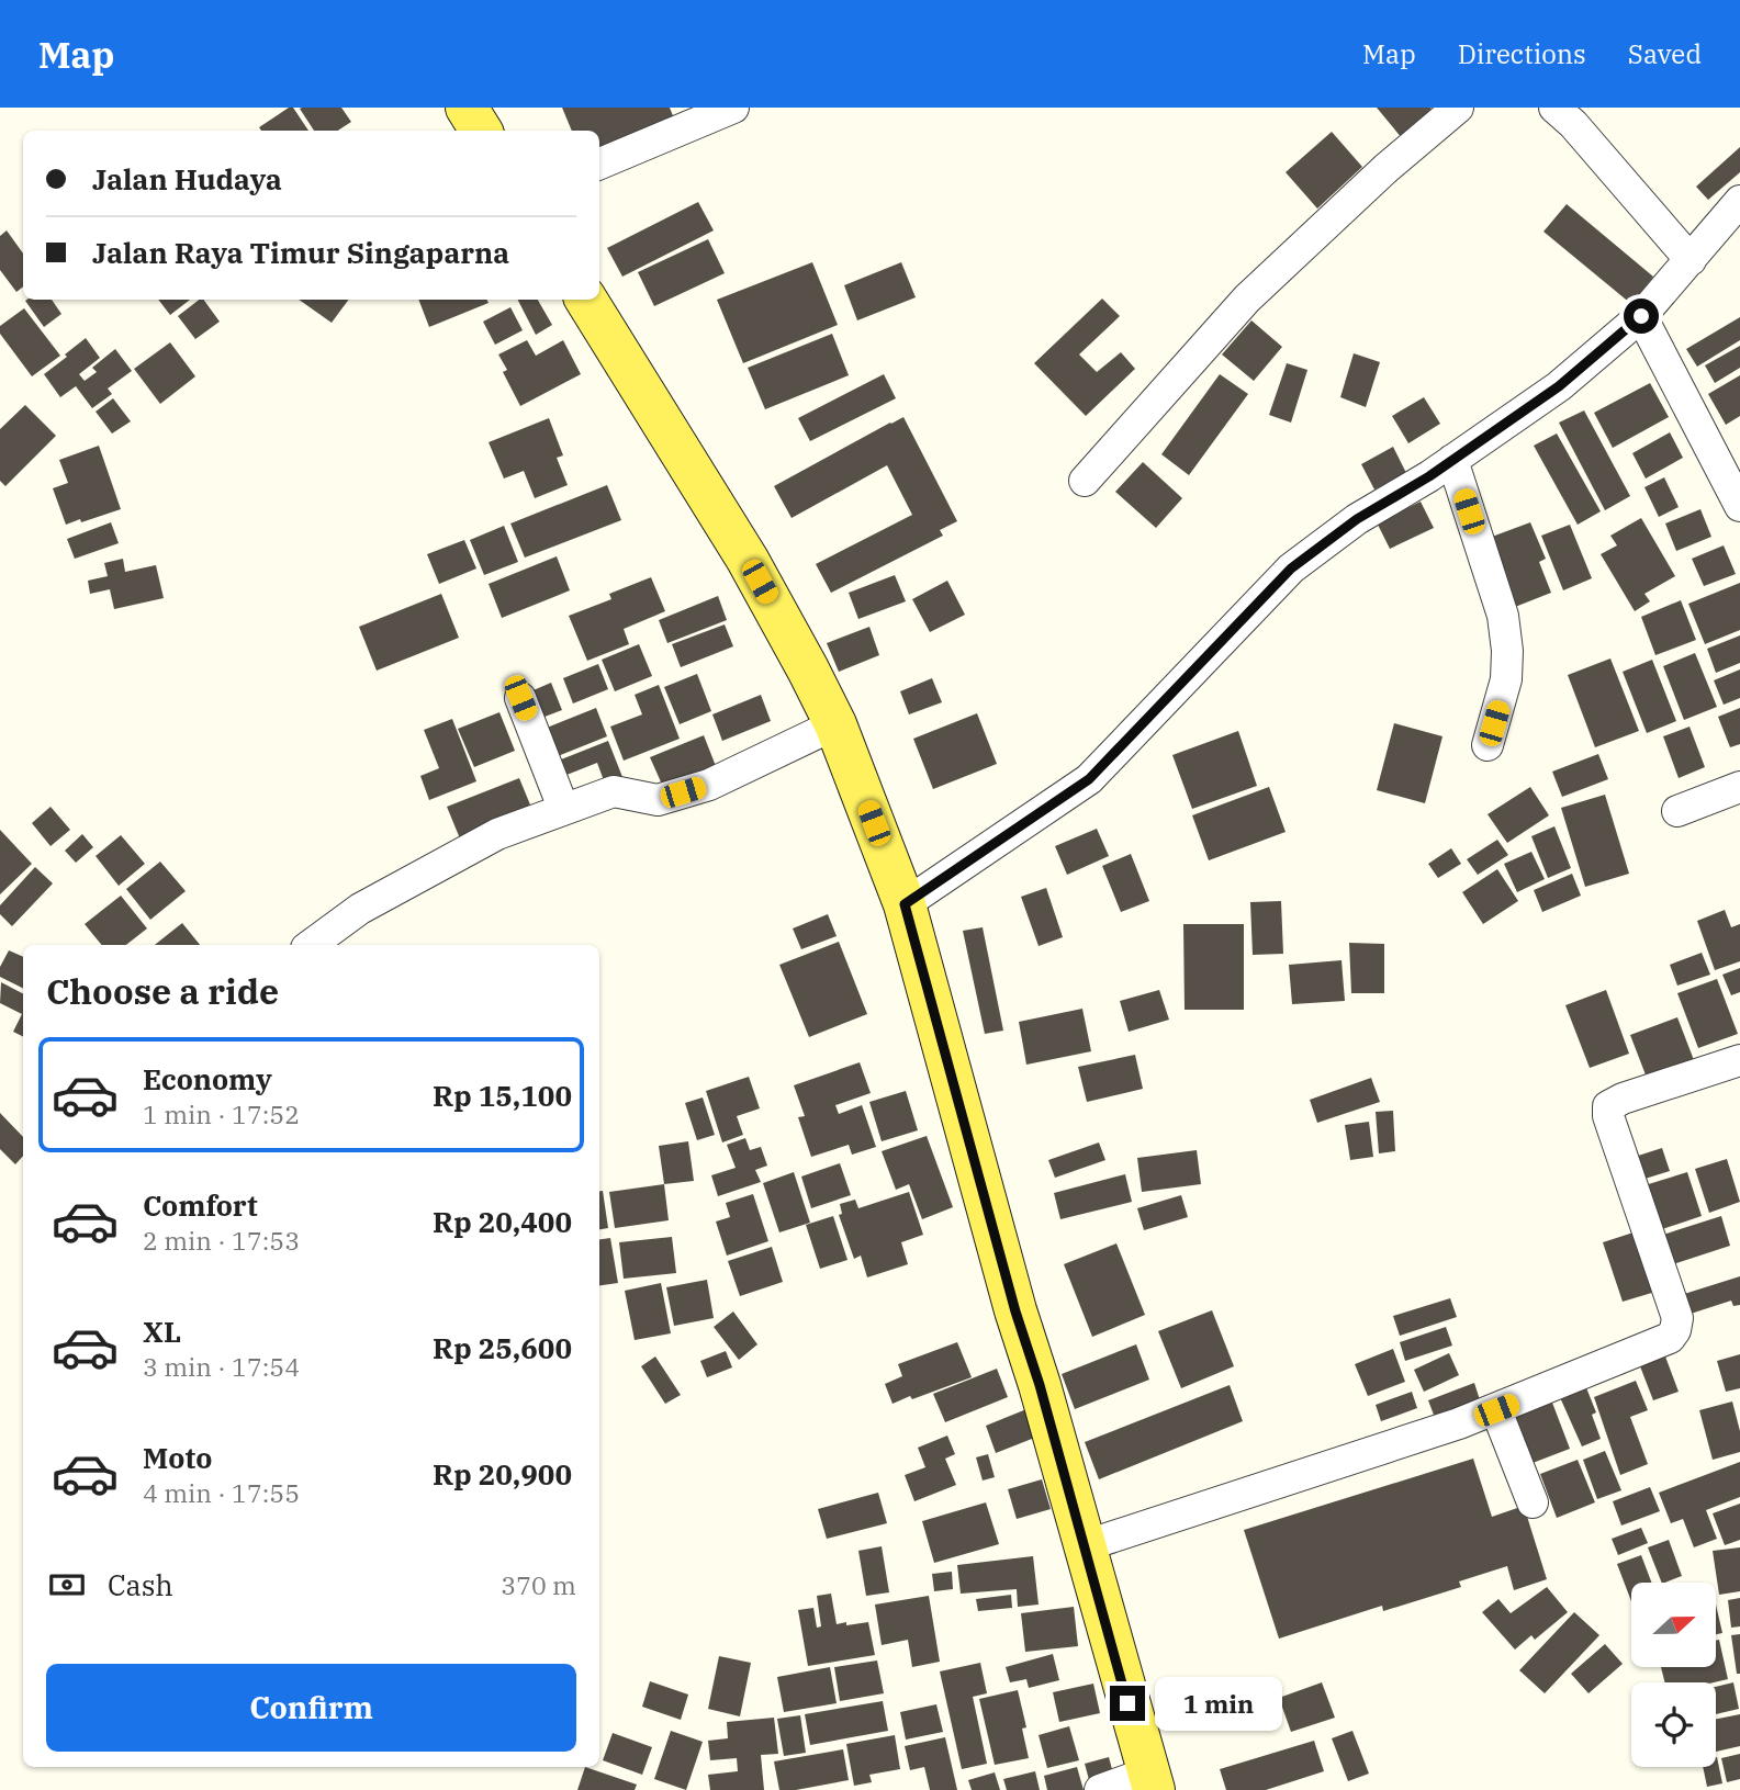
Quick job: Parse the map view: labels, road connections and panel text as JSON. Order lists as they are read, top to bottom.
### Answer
{
  "north": "right",
  "page": {
    "header": "Map",
    "nav": ["Map", "Directions", "Saved"],
    "banner": ["Jalan Hudaya", "Jalan Raya Timur Singaparna"],
    "heading": "Choose a ride",
    "list": [
      {
        "name": "Economy",
        "note": "1 min · 17:52",
        "value": "Rp 15,100"
      },
      {
        "name": "Comfort",
        "note": "2 min · 17:53",
        "value": "Rp 20,400"
      },
      {
        "name": "XL",
        "note": "3 min · 17:54",
        "value": "Rp 25,600"
      },
      {
        "name": "Moto",
        "note": "4 min · 17:55",
        "value": "Rp 20,900"
      }
    ],
    "pay": ["Cash", "370 m"],
    "buttons": "Confirm",
    "bubble": "1 min"
  }
}
